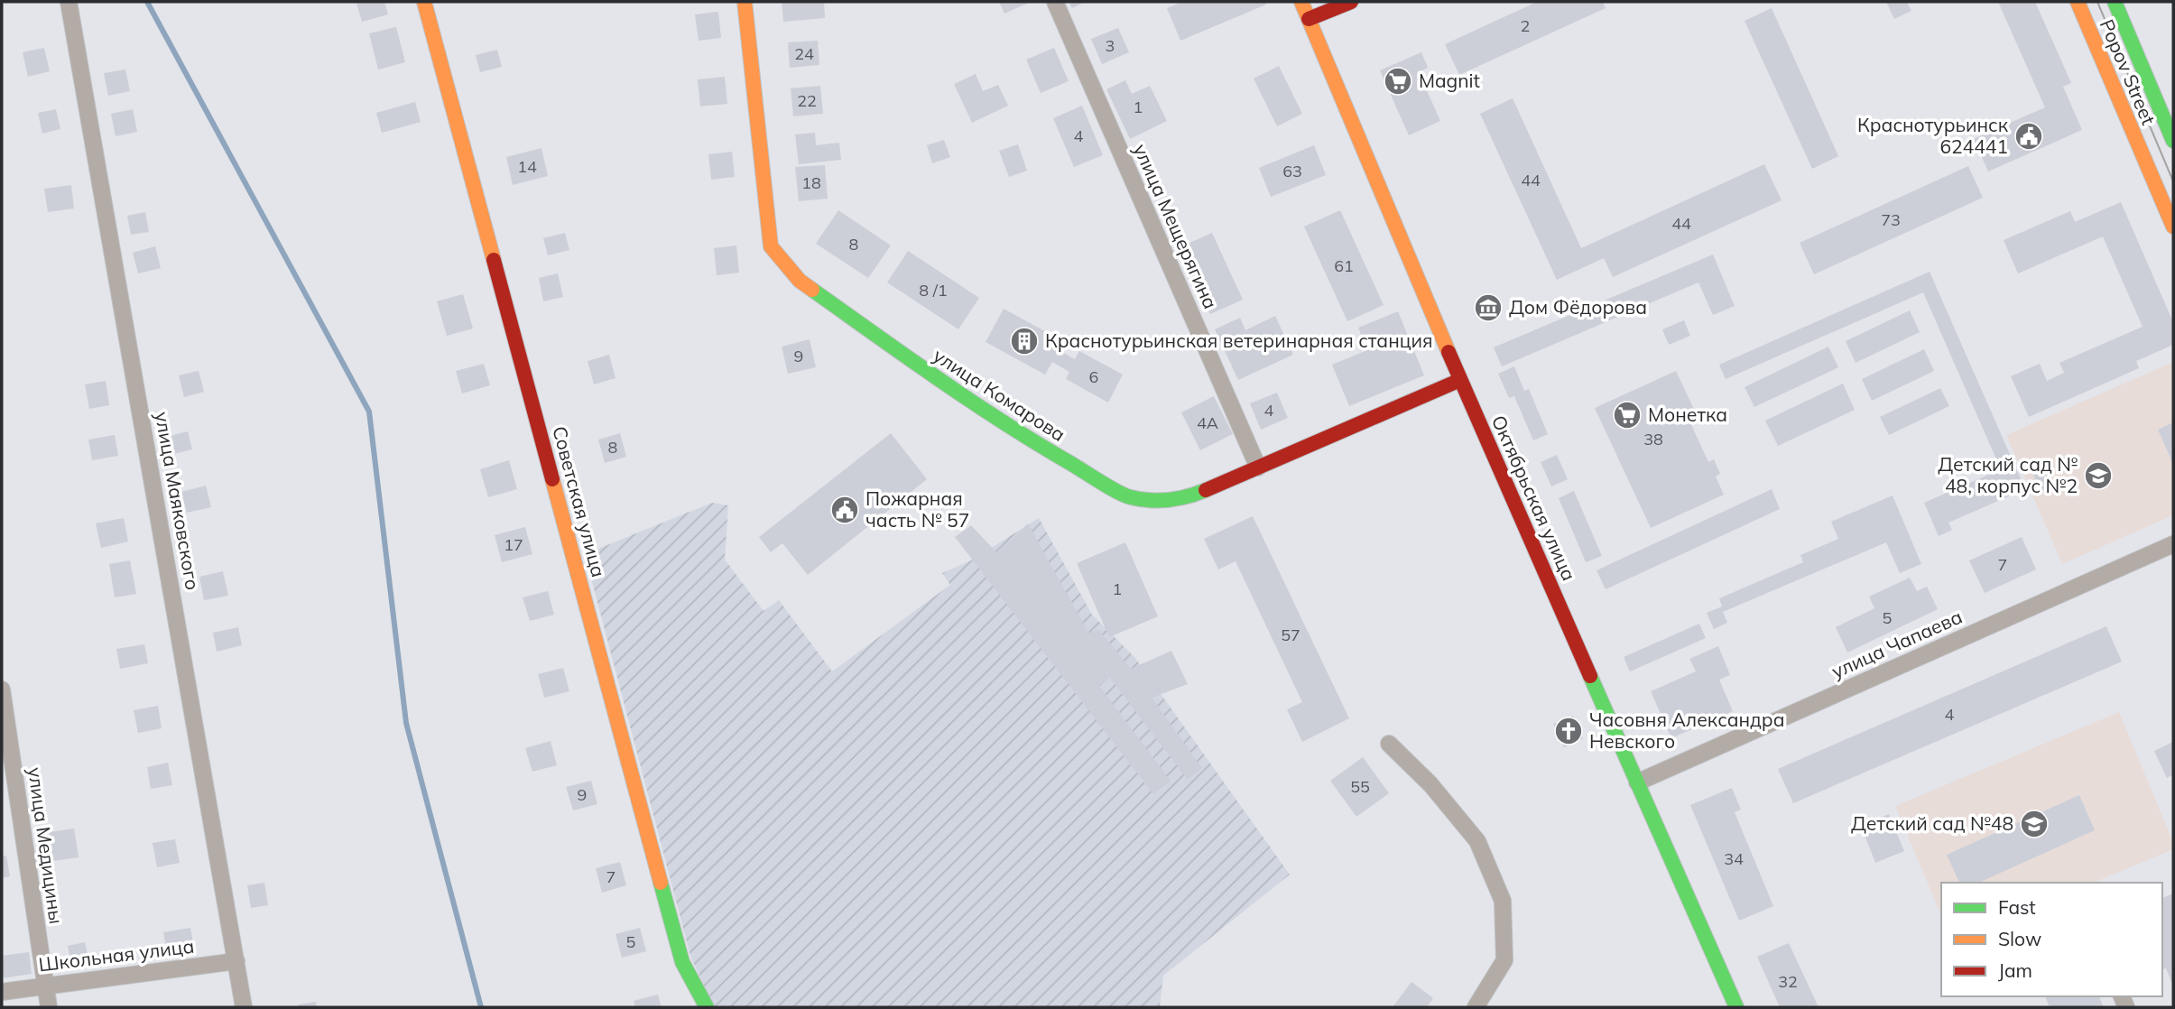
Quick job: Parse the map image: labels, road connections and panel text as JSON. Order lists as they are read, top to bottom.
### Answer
{
  "streets": {
    "main road": [
      "Popov Street",
      "улица Комарова",
      "Октябрьская улица",
      "Советская улица"
    ],
    "street": [
      "улица Мещерягина",
      "улица Маяковского",
      "улица Чапаева",
      "улица Медицины",
      "Школьная улица"
    ]
  },
  "crossings": [
    ["улица Мещерягина", "улица Комарова"],
    ["улица Комарова", "Октябрьская улица"],
    ["Октябрьская улица", "улица Чапаева"],
    ["улица Маяковского", "Школьная улица"],
    ["улица Медицины", "Школьная улица"]
  ],
  "places": {
    "supermarket": ["Magnit", "Монетка"],
    "public building": ["Краснотурьинск 624441", "Пожарная часть № 57"],
    "museum": ["Дом Фёдорова"],
    "building": ["Краснотурьинская ветеринарная станция"],
    "school or university": ["Детский сад № 48, корпус №2", "Детский сад №48"],
    "church": ["Часовня Александра Невского"]
  },
  "house_numbers": [
    "2",
    "3",
    "24",
    "22",
    "1",
    "4",
    "14",
    "63",
    "44",
    "18",
    "73",
    "44",
    "8",
    "61",
    "8 /1",
    "9",
    "6",
    "4",
    "4А",
    "38",
    "8",
    "17",
    "7",
    "1",
    "5",
    "57",
    "4",
    "55",
    "9",
    "34",
    "7",
    "5",
    "32"
  ],
  "legend": ["Fast", "Slow", "Jam"]
}
